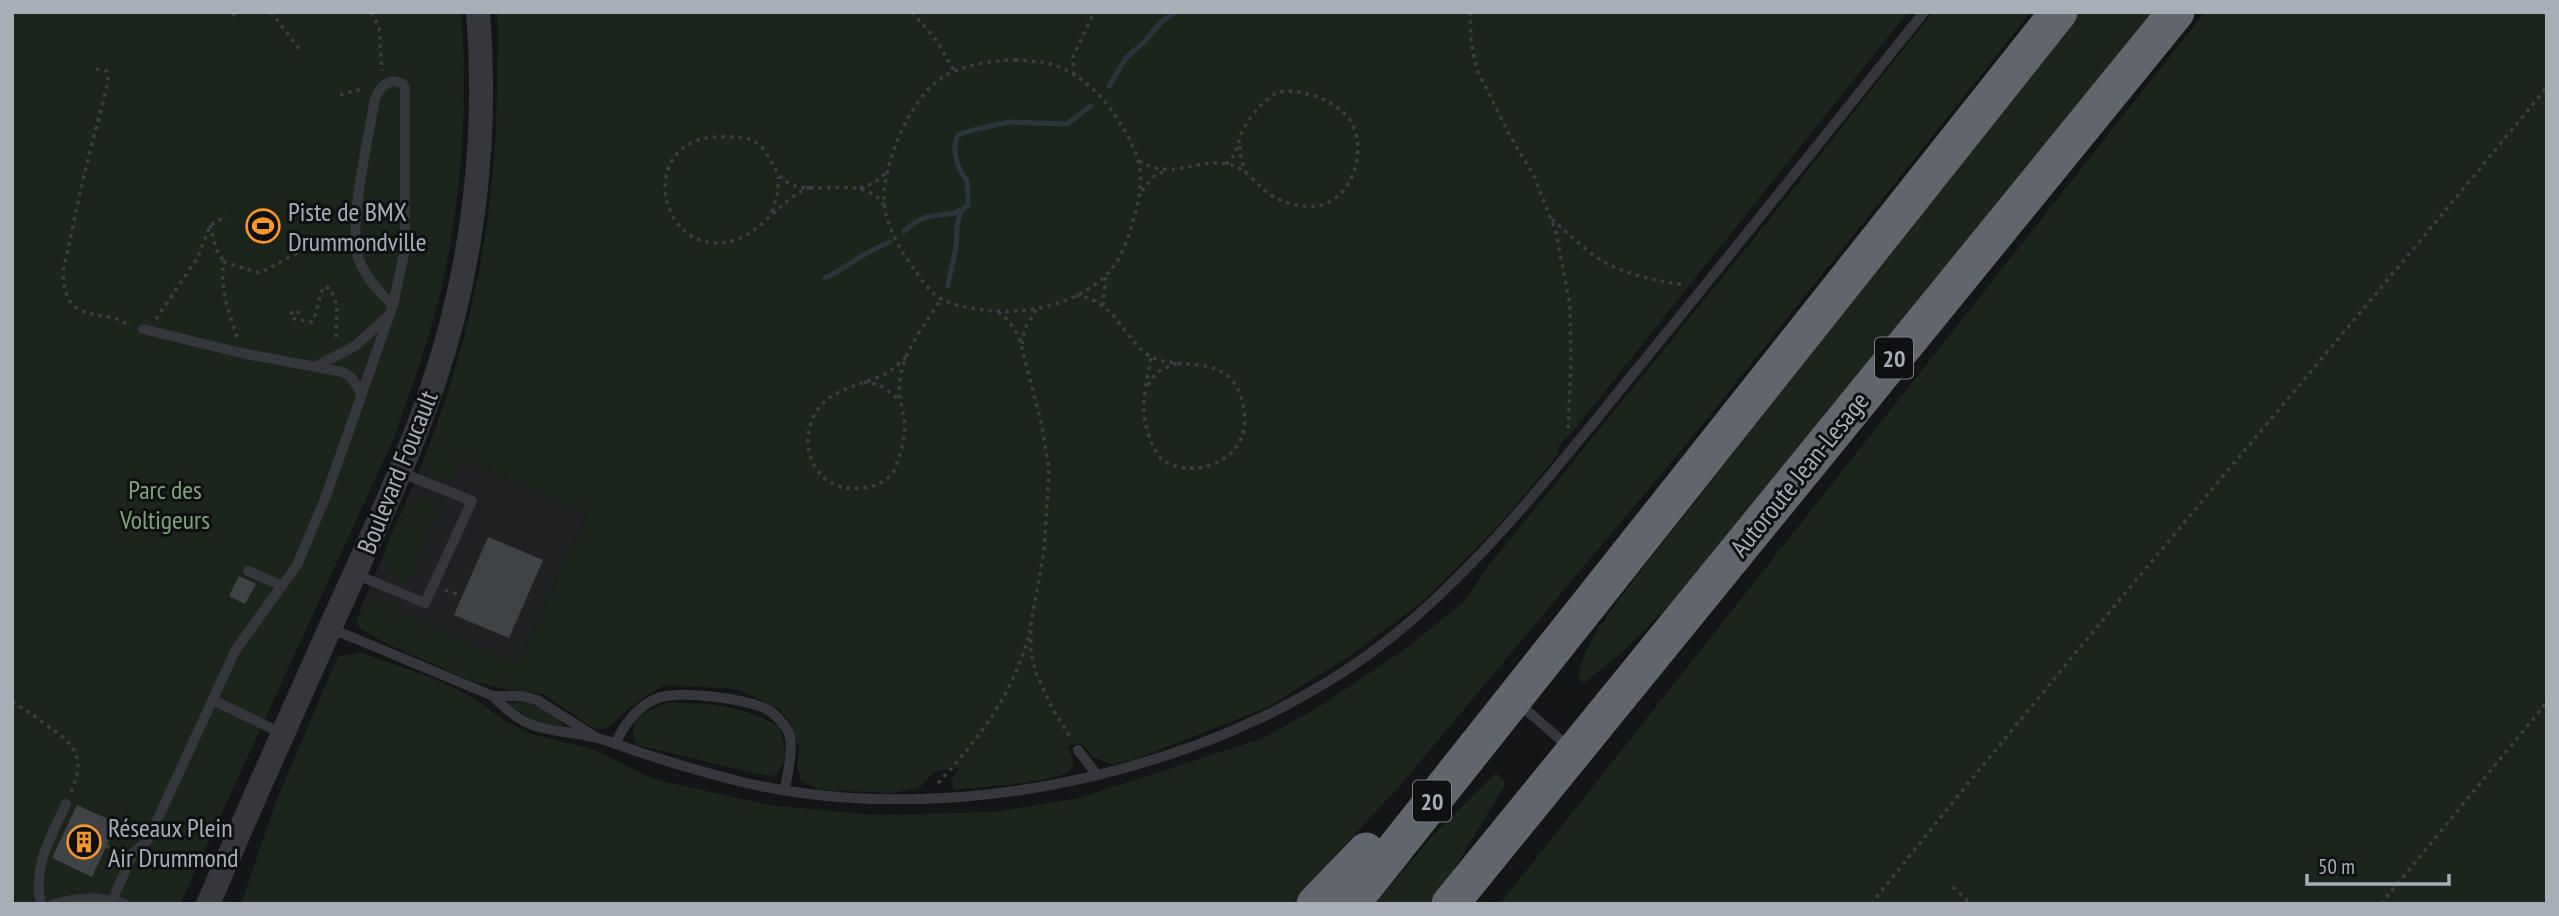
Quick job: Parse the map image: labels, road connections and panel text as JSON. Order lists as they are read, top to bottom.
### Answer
{
  "streets": {
    "highway": ["20", "Autoroute Jean-Lesage"],
    "street": ["Boulevard Foucault"]
  },
  "parks": ["Parc des Voltigeurs"],
  "places": {
    "sports": ["Piste de BMX Drummondville"],
    "building": ["Réseaux Plein Air Drummond"]
  },
  "scale_bar": "50 m"
}
